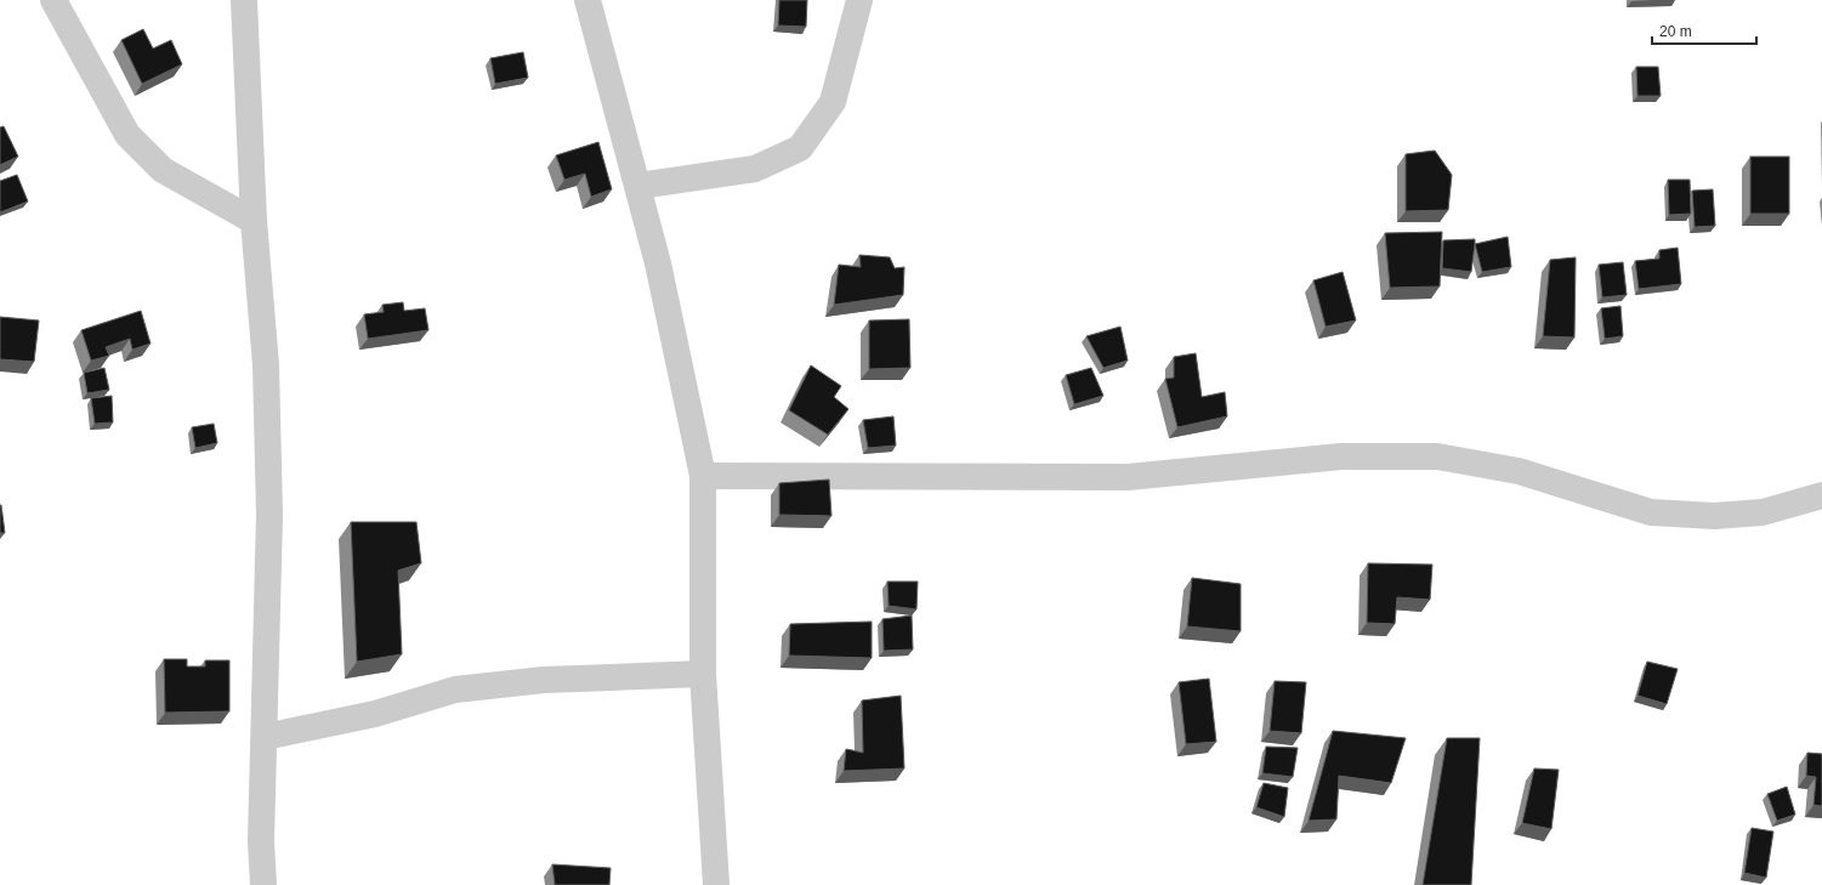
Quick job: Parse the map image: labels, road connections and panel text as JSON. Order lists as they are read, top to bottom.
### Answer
{
  "scale_bar": "20 m"
}
